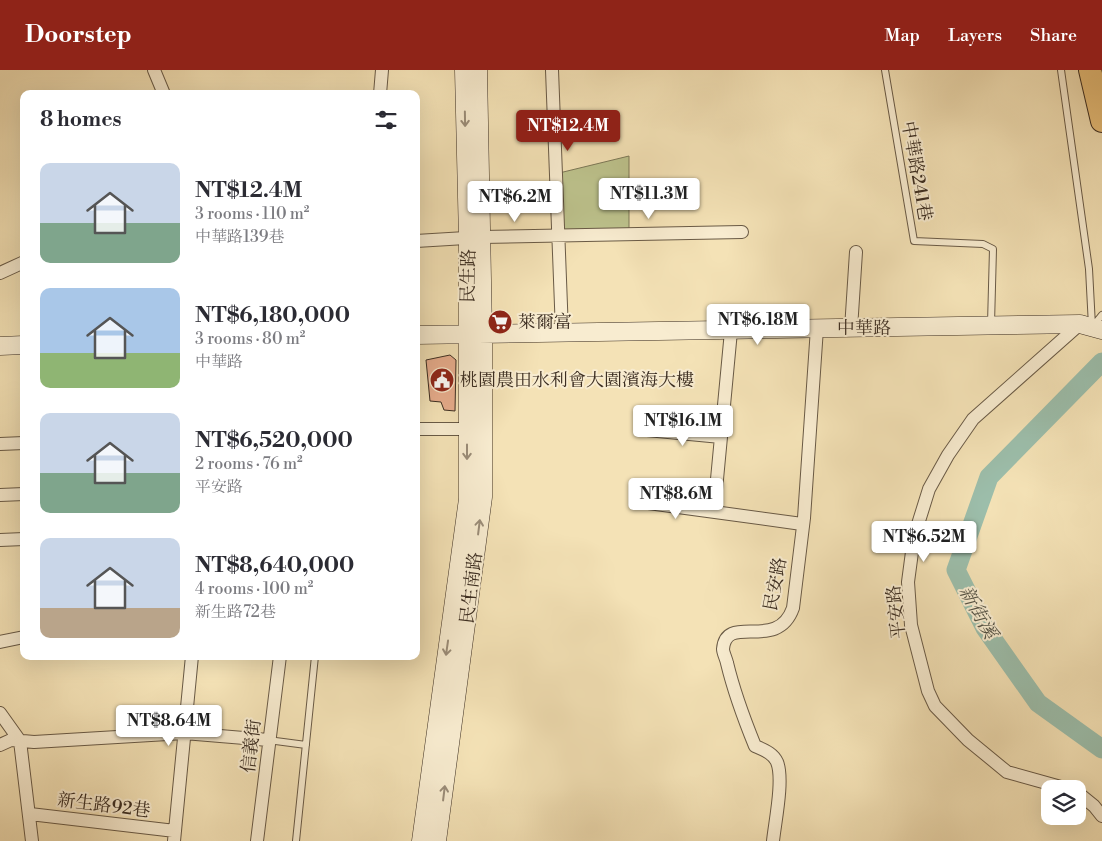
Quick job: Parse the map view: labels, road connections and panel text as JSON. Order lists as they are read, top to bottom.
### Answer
{
  "streets": {
    "main road": ["民生路", "中華路", "民生南路"],
    "street": [
      "民安路",
      "平安路",
      "信義街",
      "新生路92巷"
    ],
    "lane": ["中華路241巷"]
  },
  "crossings": [
    ["中華路241巷", "中華路"],
    ["民生路", "中華路"],
    ["民生路", "民生南路"],
    ["中華路", "民安路"],
    ["中華路", "民生南路"],
    ["中華路", "平安路"]
  ],
  "water": ["新街溪"],
  "places": {
    "supermarket": ["萊爾富"],
    "public building": ["桃園農田水利會大園濱海大樓"]
  },
  "page": {
    "header": "Doorstep",
    "nav": ["Map", "Layers", "Share"],
    "heading": "8 homes",
    "price": [
      "NT$12.4M",
      "NT$11.3M",
      "NT$6.2M",
      "NT$6.18M",
      "NT$16.1M",
      "NT$8.6M",
      "NT$6.52M",
      "NT$8.64M"
    ],
    "list": [
      {
        "name": "NT$12.4M",
        "note": "3 rooms · 110 m² · 中華路139巷"
      },
      {
        "name": "NT$6,180,000",
        "note": "3 rooms · 80 m² · 中華路"
      },
      {
        "name": "NT$6,520,000",
        "note": "2 rooms · 76 m² · 平安路"
      },
      {
        "name": "NT$8,640,000",
        "note": "4 rooms · 100 m² · 新生路72巷"
      }
    ]
  }
}
